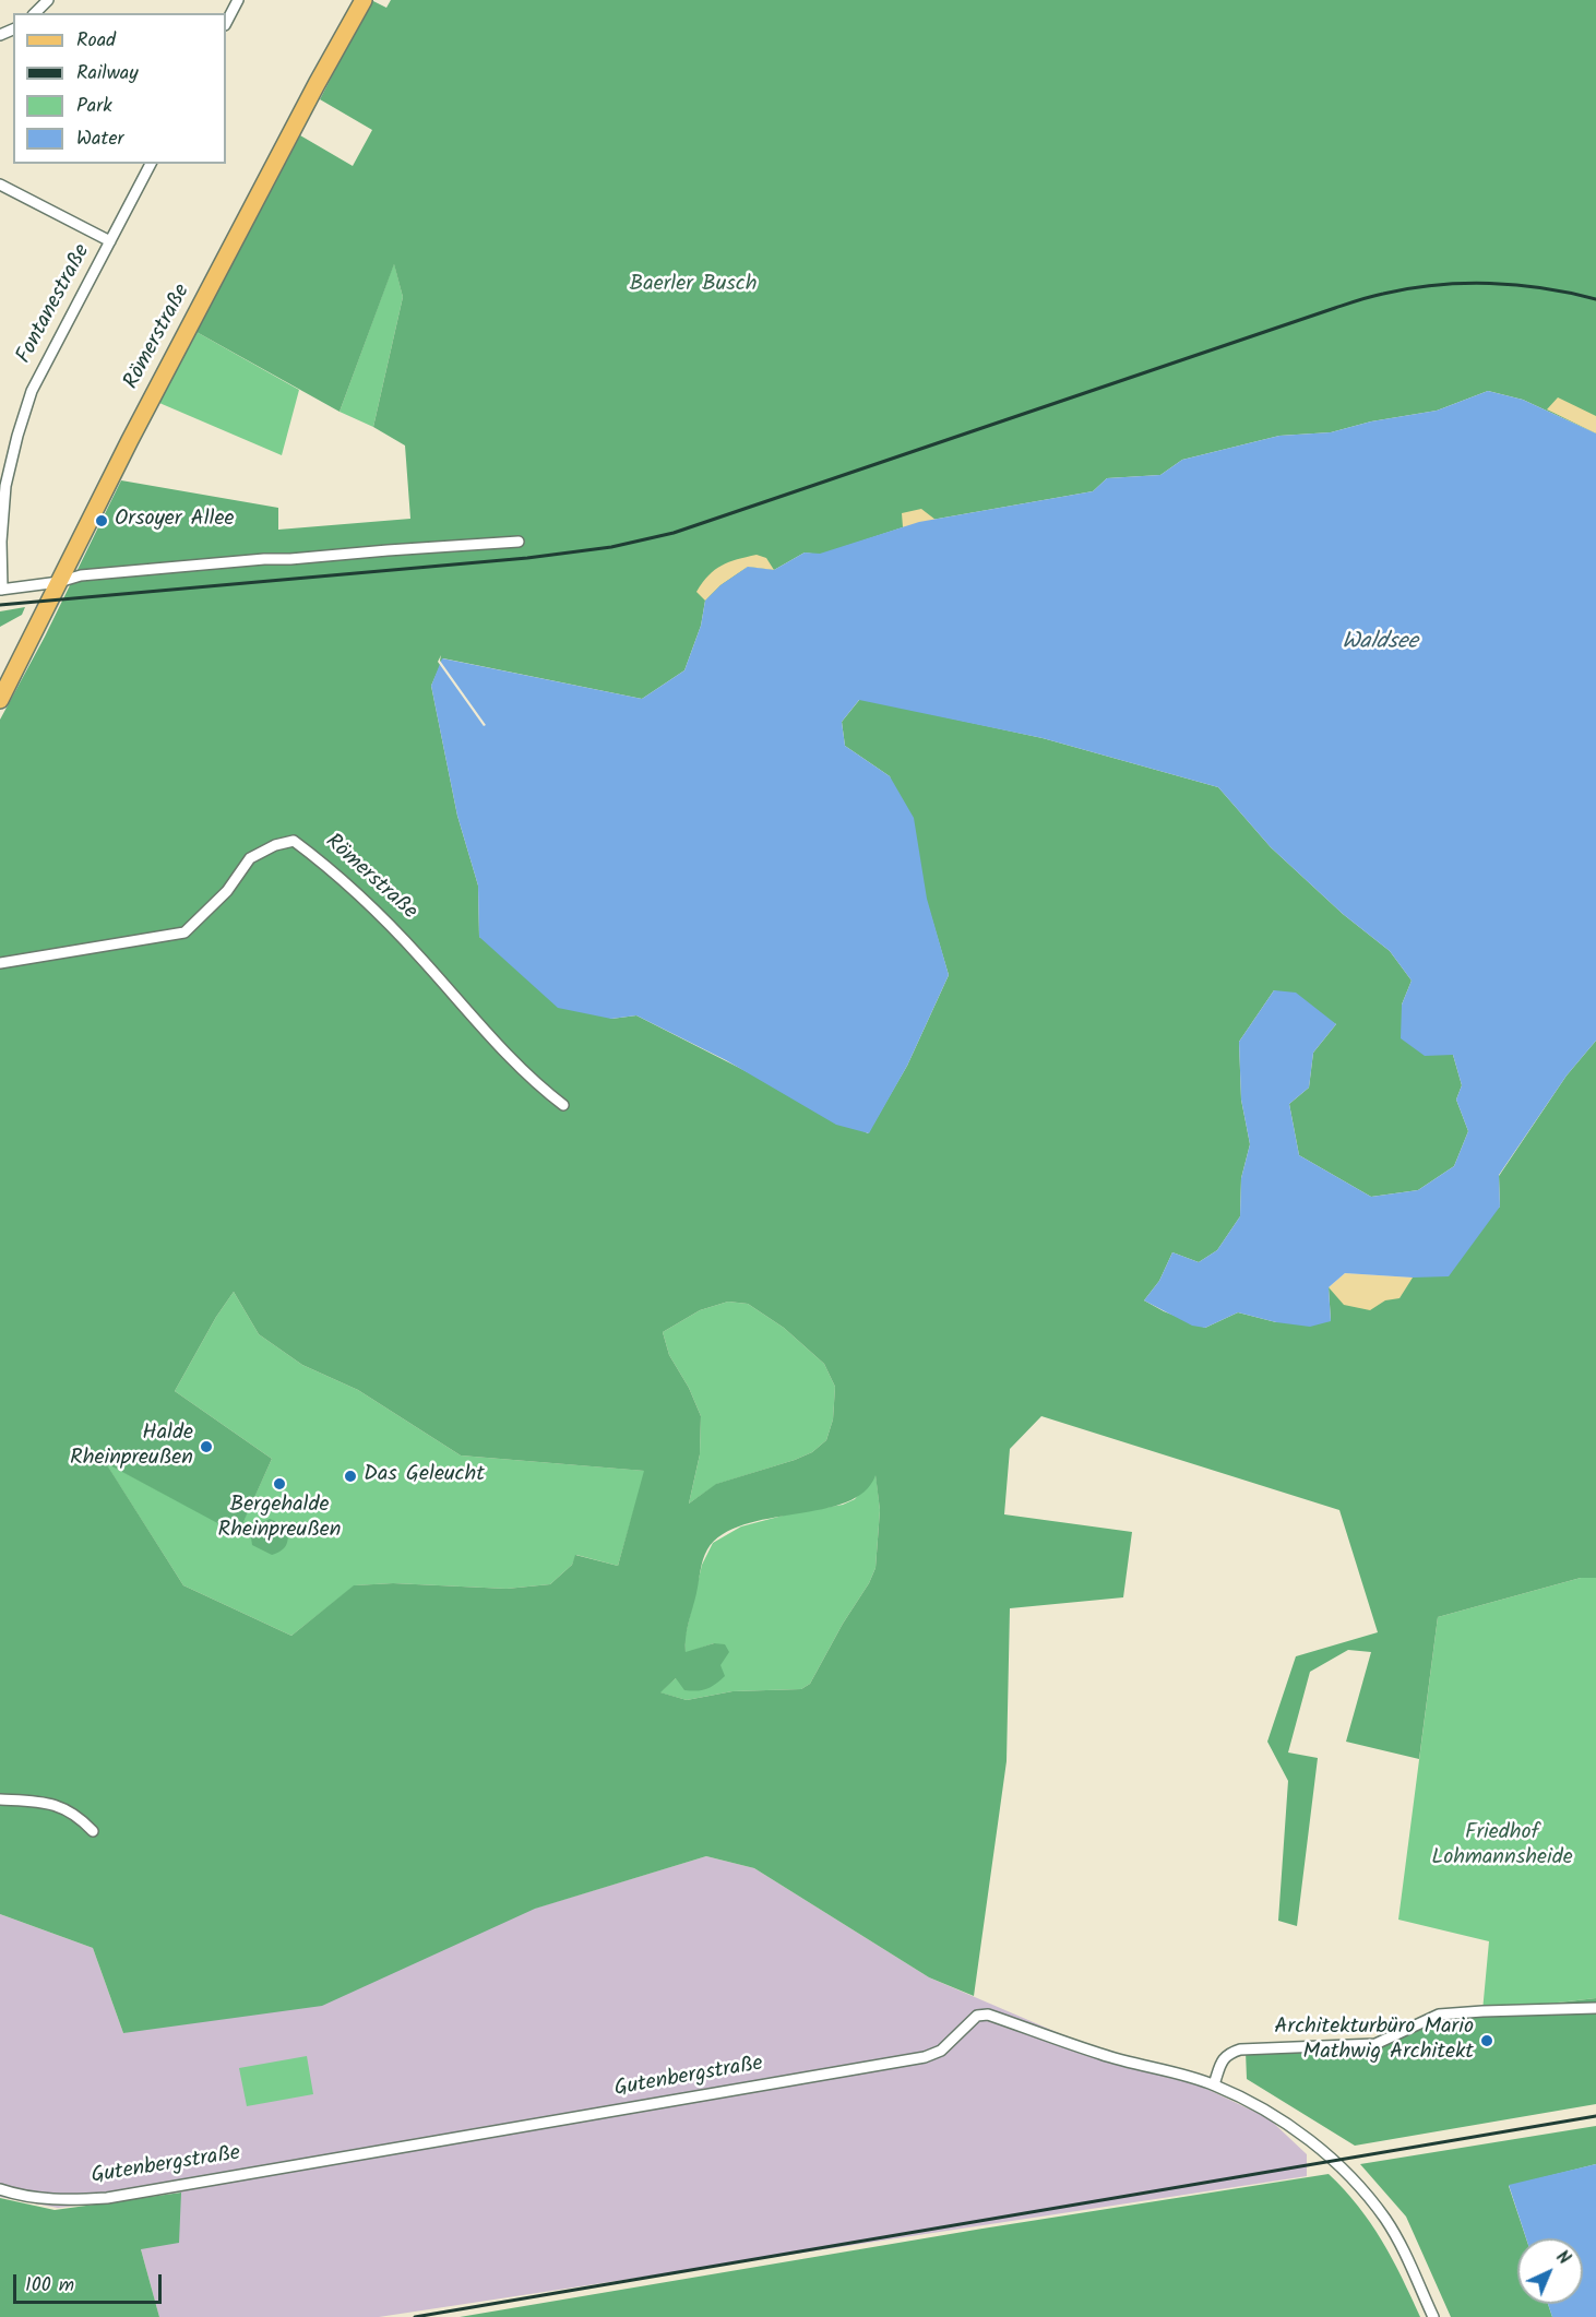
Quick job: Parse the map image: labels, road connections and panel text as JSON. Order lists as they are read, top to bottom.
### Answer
{
  "streets": {
    "main road": ["Römerstraße"],
    "street": ["Fontanestraße", "Gutenbergstraße"]
  },
  "water": ["Waldsee"],
  "parks": ["Baerler Busch", "Friedhof Lohmannsheide"],
  "places": [
    "Orsoyer Allee",
    "Halde Rheinpreußen",
    "Das Geleucht",
    "Bergehalde Rheinpreußen",
    "Architekturbüro Mario Mathwig Architekt"
  ],
  "legend": [
    "Road",
    "Railway",
    "Park",
    "Water"
  ],
  "scale_bar": "100 m",
  "north": "top right"
}
